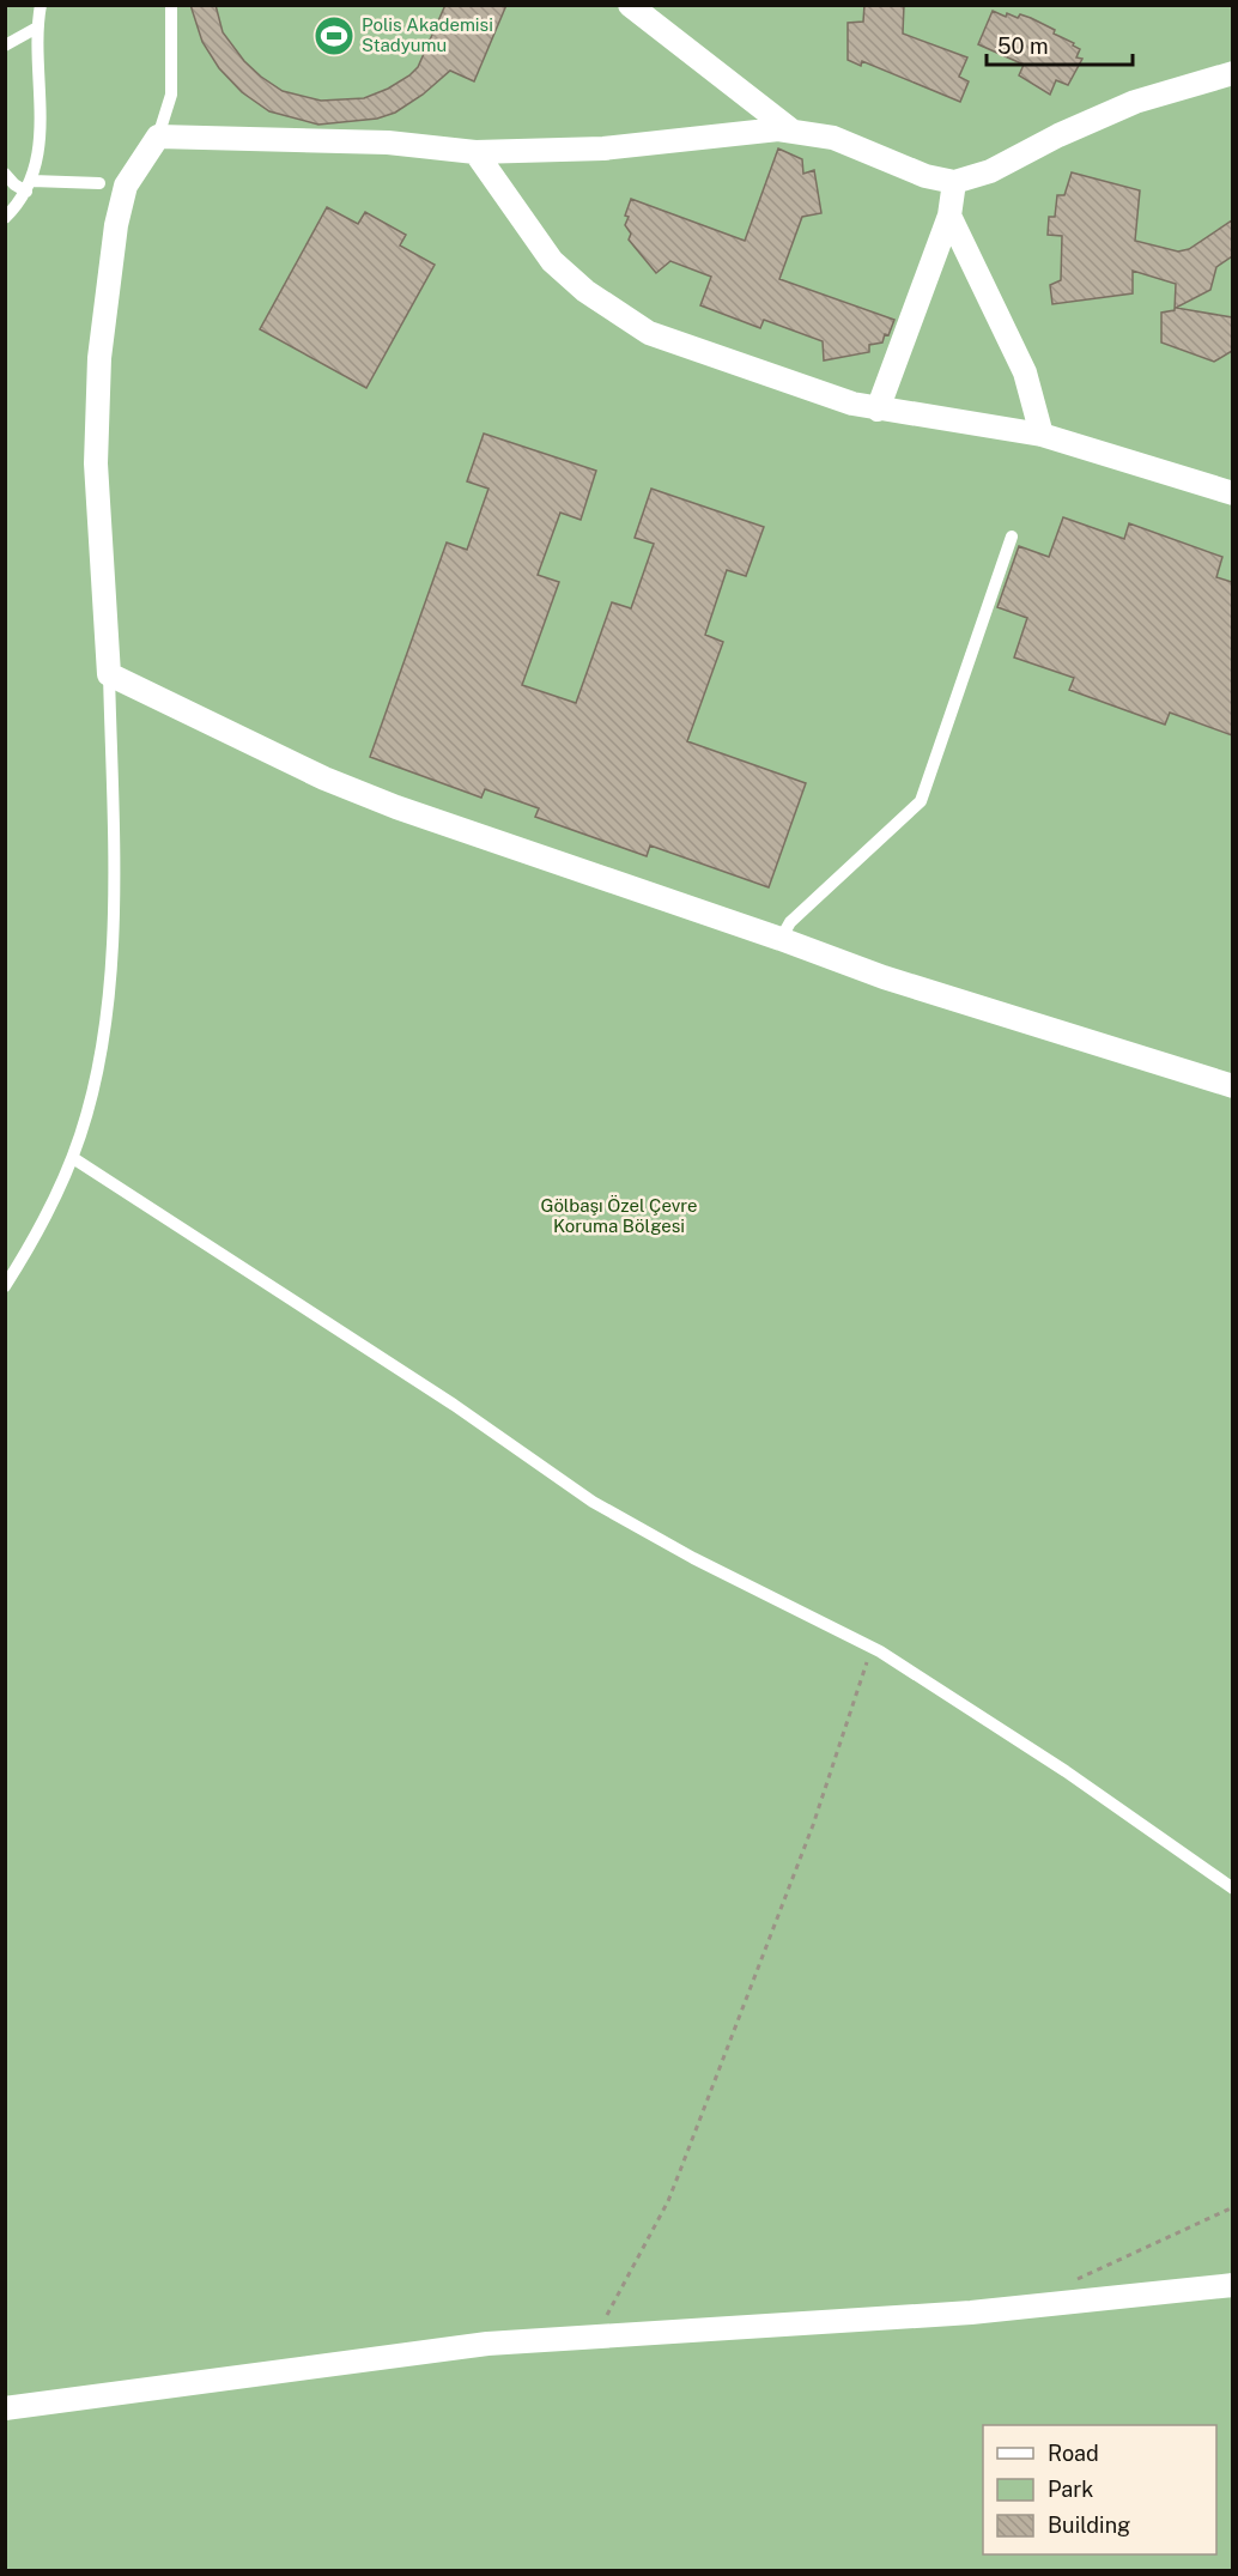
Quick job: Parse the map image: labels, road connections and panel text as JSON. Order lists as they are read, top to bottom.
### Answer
{
  "parks": ["Gölbaşı Özel Çevre Koruma Bölgesi"],
  "places": {
    "sports": ["Polis Akademisi Stadyumu"]
  },
  "legend": ["Road", "Park", "Building"],
  "scale_bar": "50 m"
}
